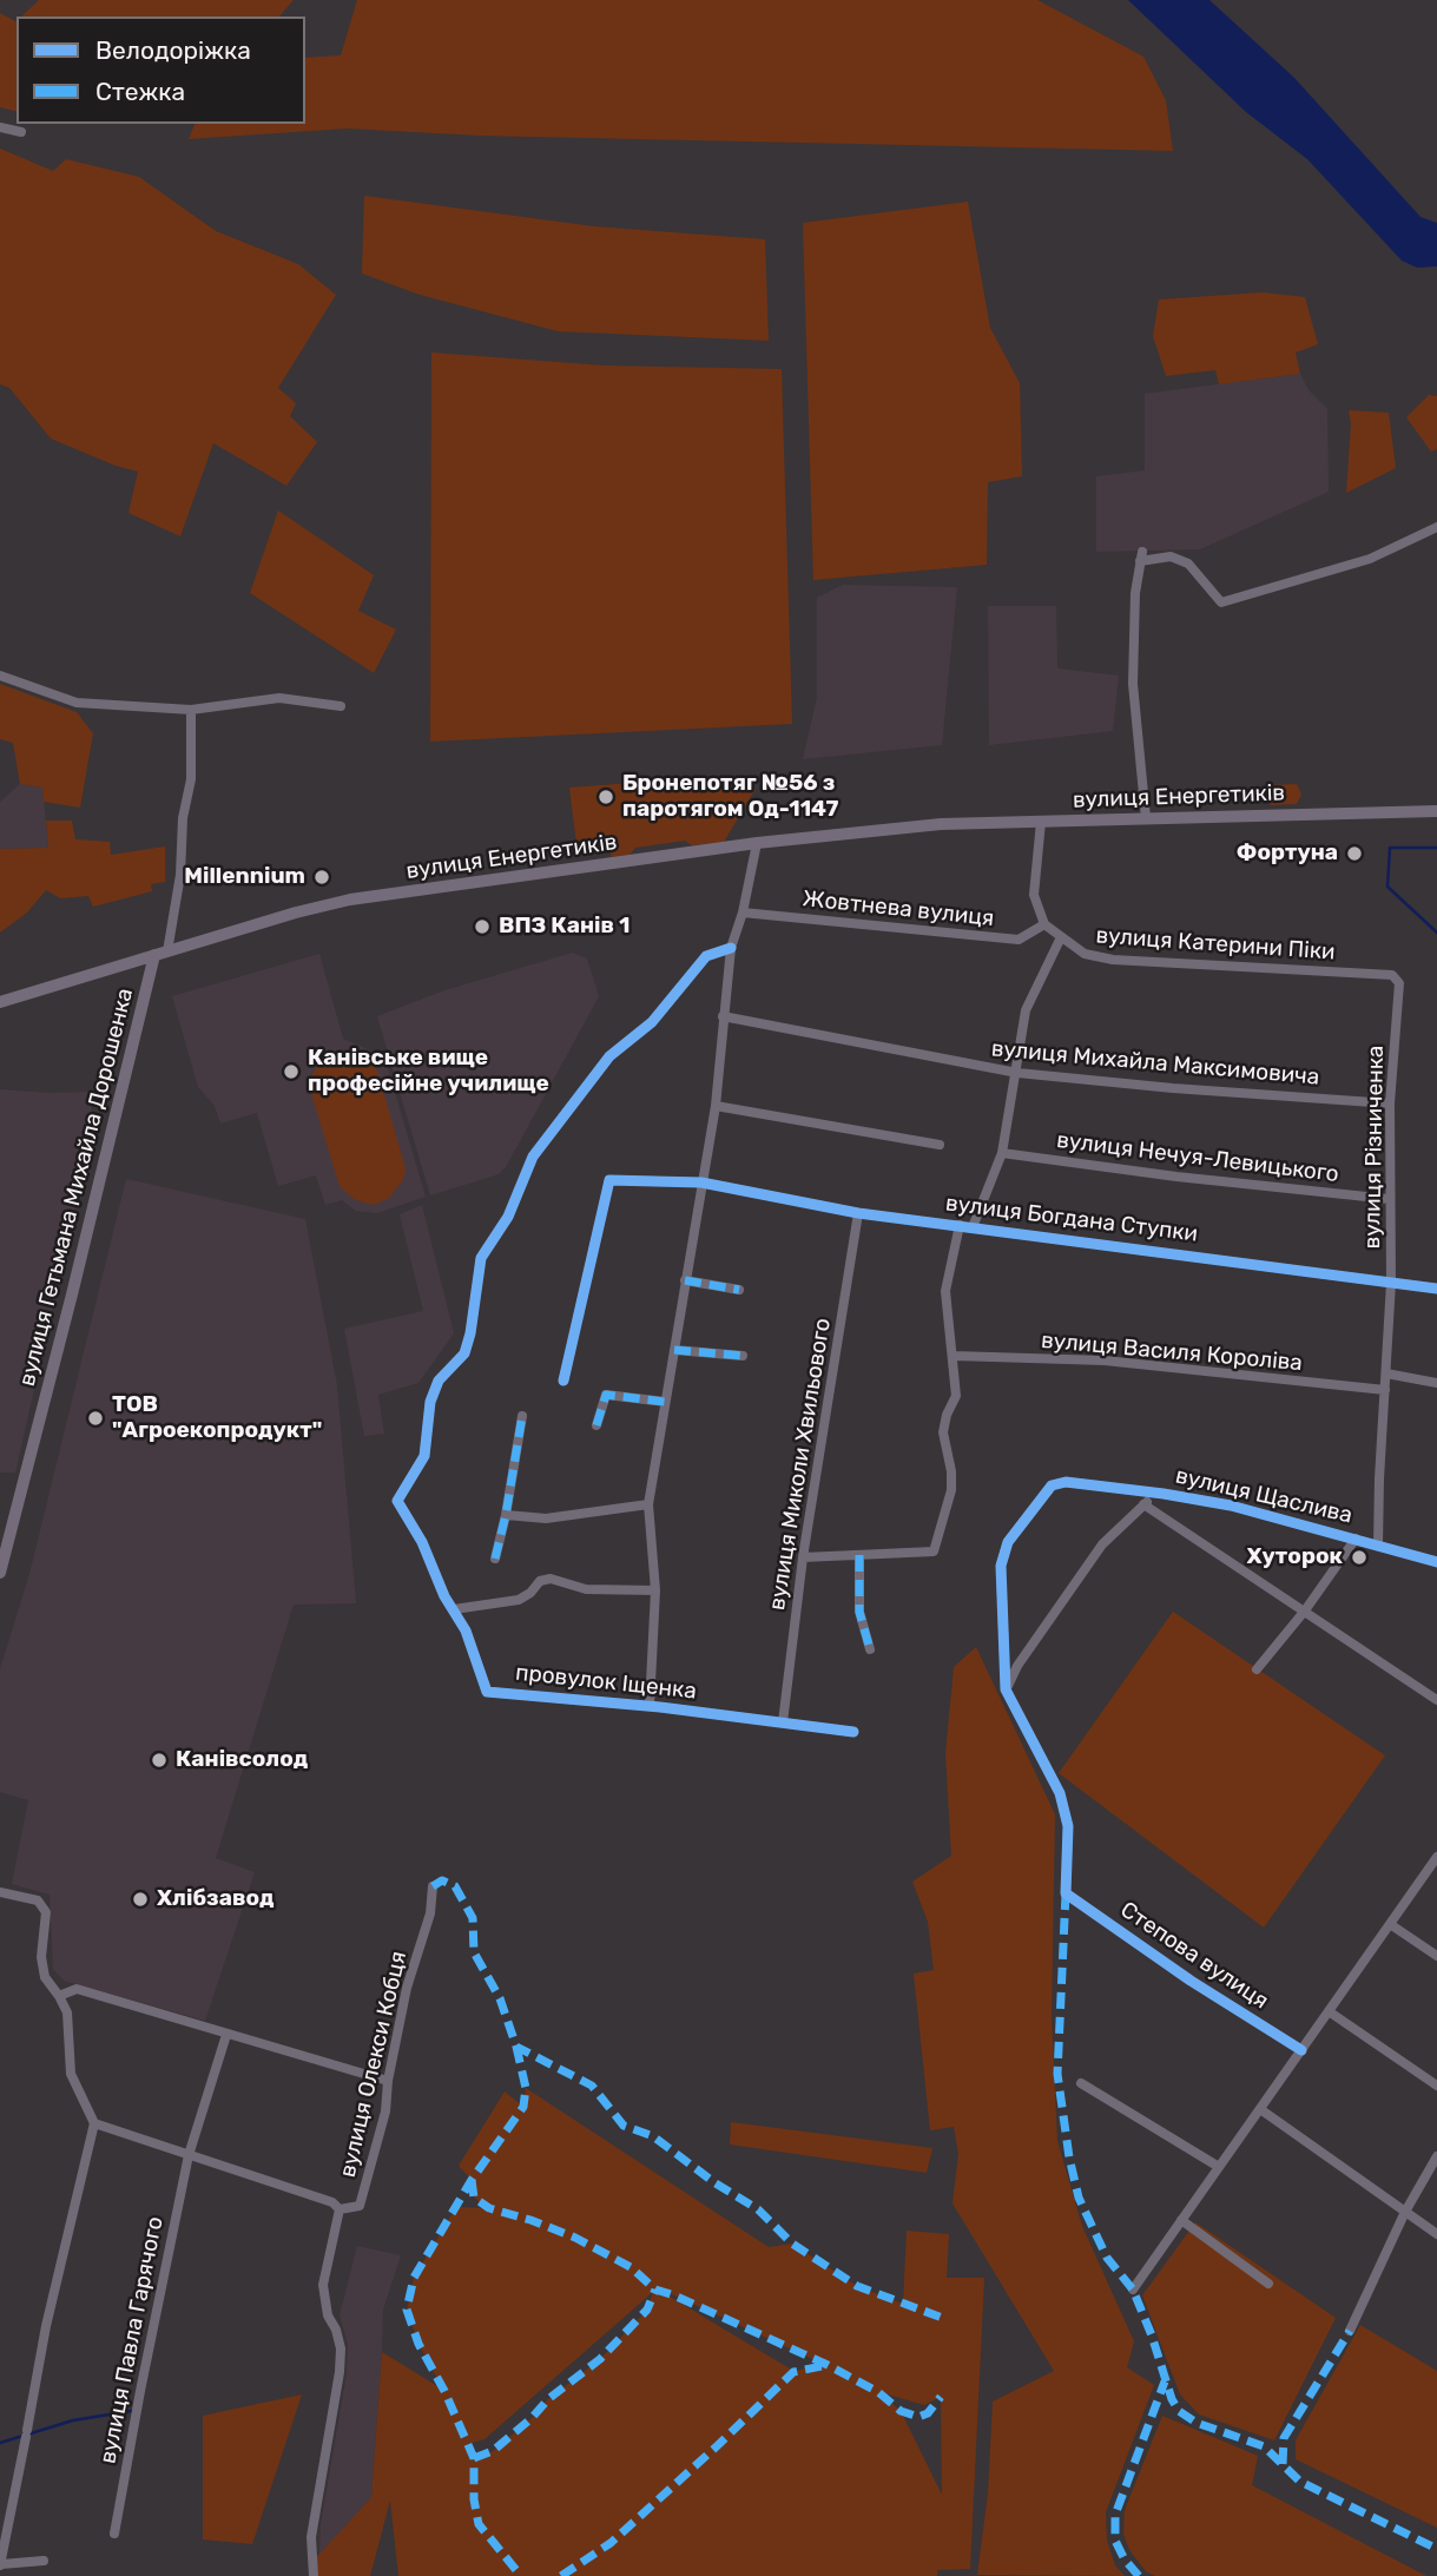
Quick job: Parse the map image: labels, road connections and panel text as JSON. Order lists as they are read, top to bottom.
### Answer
{
  "streets": {
    "main road": ["вулиця Енергетиків", "вулиця Гетьмана Михайла Дорошенка"],
    "street": [
      "Жовтнева вулиця",
      "вулиця Катерини Піки",
      "вулиця Михайла Максимовича",
      "вулиця Різниченка",
      "вулиця Нечуя-Левицького",
      "вулиця Богдана Ступки",
      "вулиця Василя Короліва",
      "вулиця Миколи Хвильового",
      "вулиця Щаслива",
      "провулок Іщенка",
      "Степова вулиця",
      "вулиця Олекси Кобця",
      "вулиця Павла Гарячого"
    ]
  },
  "crossings": [
    ["вулиця Енергетиків", "вулиця Гетьмана Михайла Дорошенка"],
    ["Жовтнева вулиця", "вулиця Катерини Піки"],
    ["вулиця Катерини Піки", "вулиця Різниченка"],
    ["вулиця Михайла Максимовича", "вулиця Різниченка"],
    ["вулиця Різниченка", "вулиця Нечуя-Левицького"],
    ["вулиця Різниченка", "вулиця Богдана Ступки"],
    ["вулиця Різниченка", "вулиця Василя Короліва"],
    ["вулиця Різниченка", "вулиця Щаслива"],
    ["вулиця Богдана Ступки", "вулиця Миколи Хвильового"],
    ["вулиця Миколи Хвильового", "провулок Іщенка"],
    ["вулиця Щаслива", "Степова вулиця"]
  ],
  "places": [
    "Бронепотяг №56 з паротягом Од-1147",
    "Фортуна",
    "Millennium",
    "ВПЗ Канів 1",
    "Канівське вище професійне училище",
    "ТОВ \"Агроекопродукт\"",
    "Хуторок",
    "Канівсолод",
    "Хлібзавод"
  ],
  "legend": ["Велодоріжка", "Стежка"]
}
